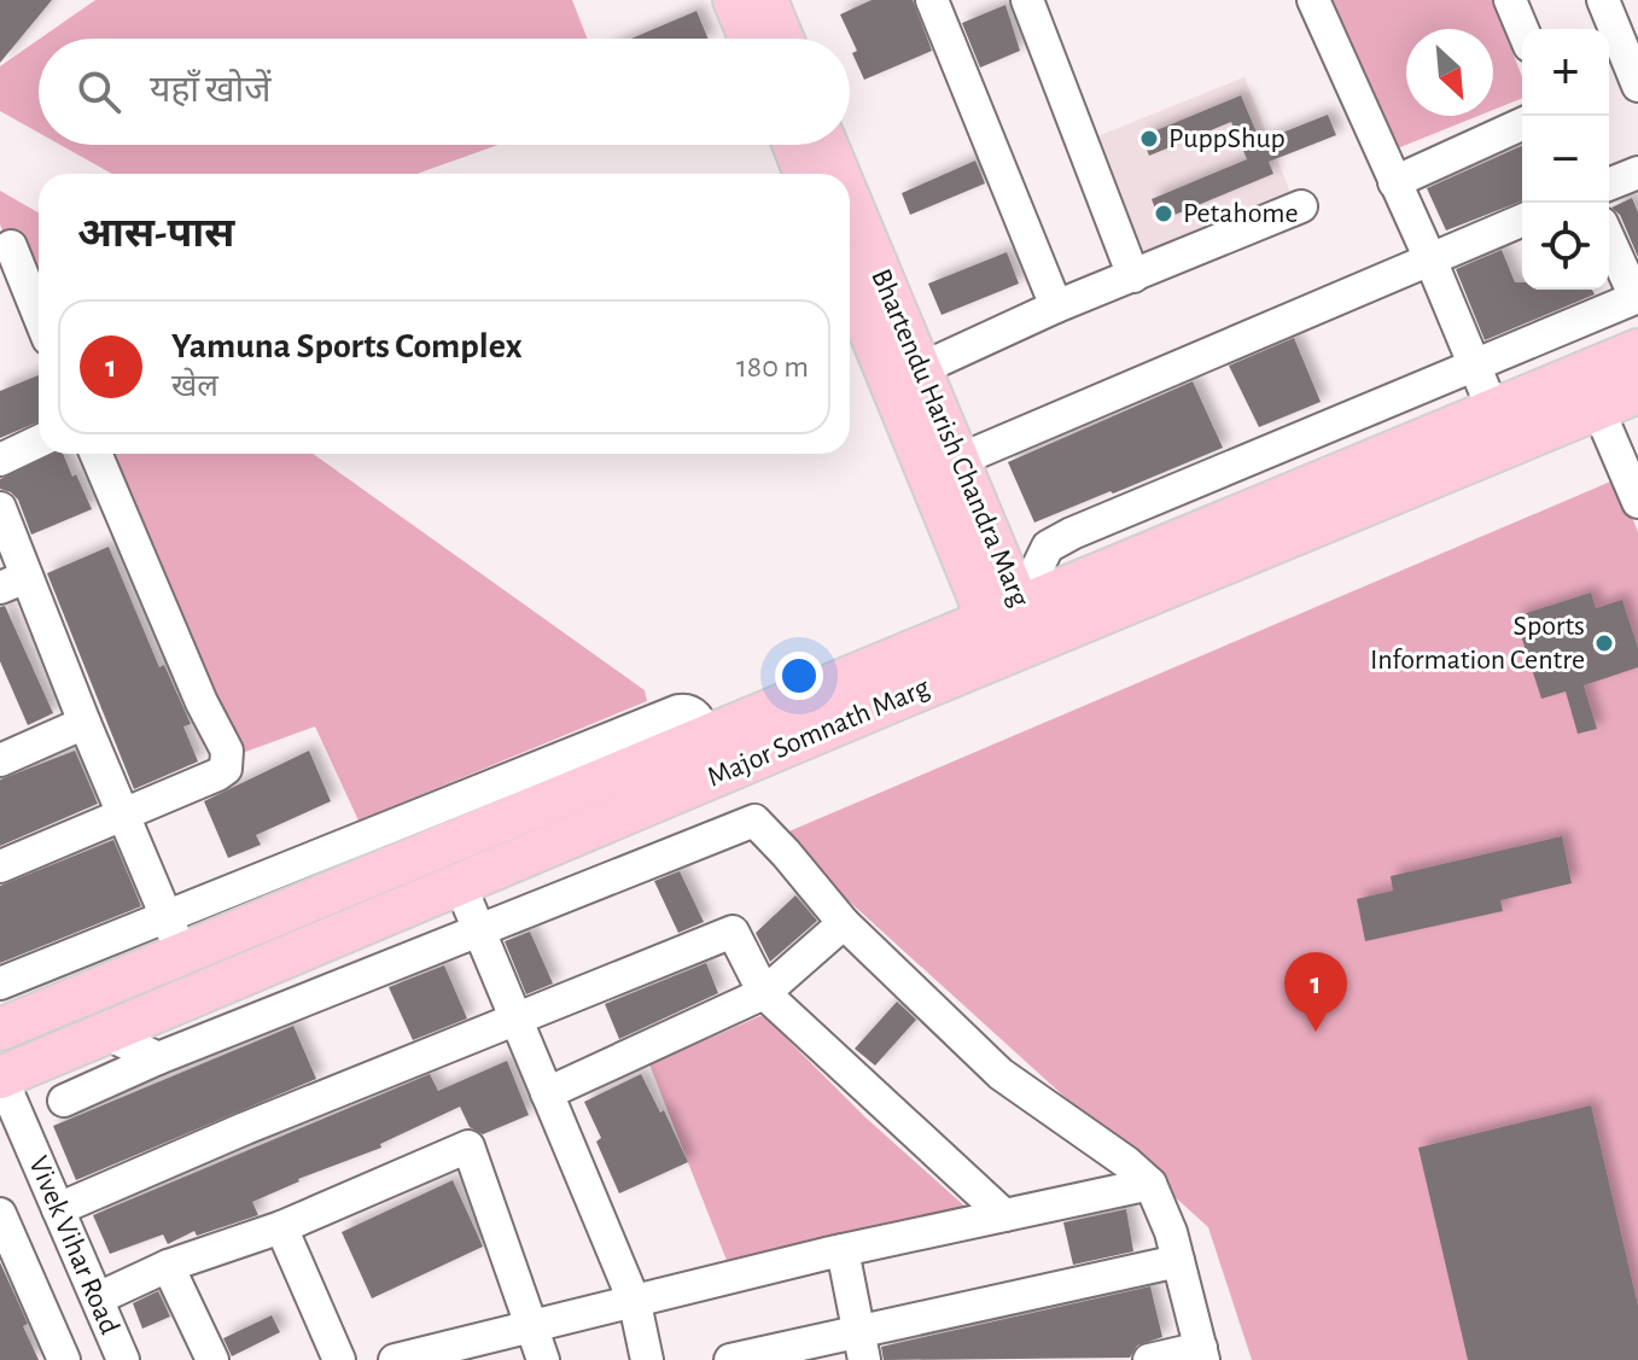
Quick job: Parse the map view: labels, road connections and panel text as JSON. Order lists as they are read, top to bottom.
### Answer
{
  "streets": {
    "main road": ["Bhartendu Harish Chandra Marg", "Major Somnath Marg"],
    "street": ["Vivek Vihar Road"]
  },
  "crossings": [
    ["Bhartendu Harish Chandra Marg", "Major Somnath Marg"],
    ["Major Somnath Marg", "Vivek Vihar Road"]
  ],
  "places": ["PuppShup", "Petahome", "Sports Information Centre"],
  "north": "bottom right",
  "page": {
    "map_buttons": ["+", "−"],
    "search": "यहाँ खोजें",
    "heading": "आस-पास",
    "list": [
      {
        "mark": "1",
        "name": "Yamuna Sports Complex",
        "note": "खेल",
        "value": "180 m"
      }
    ],
    "pins": "1"
  }
}
